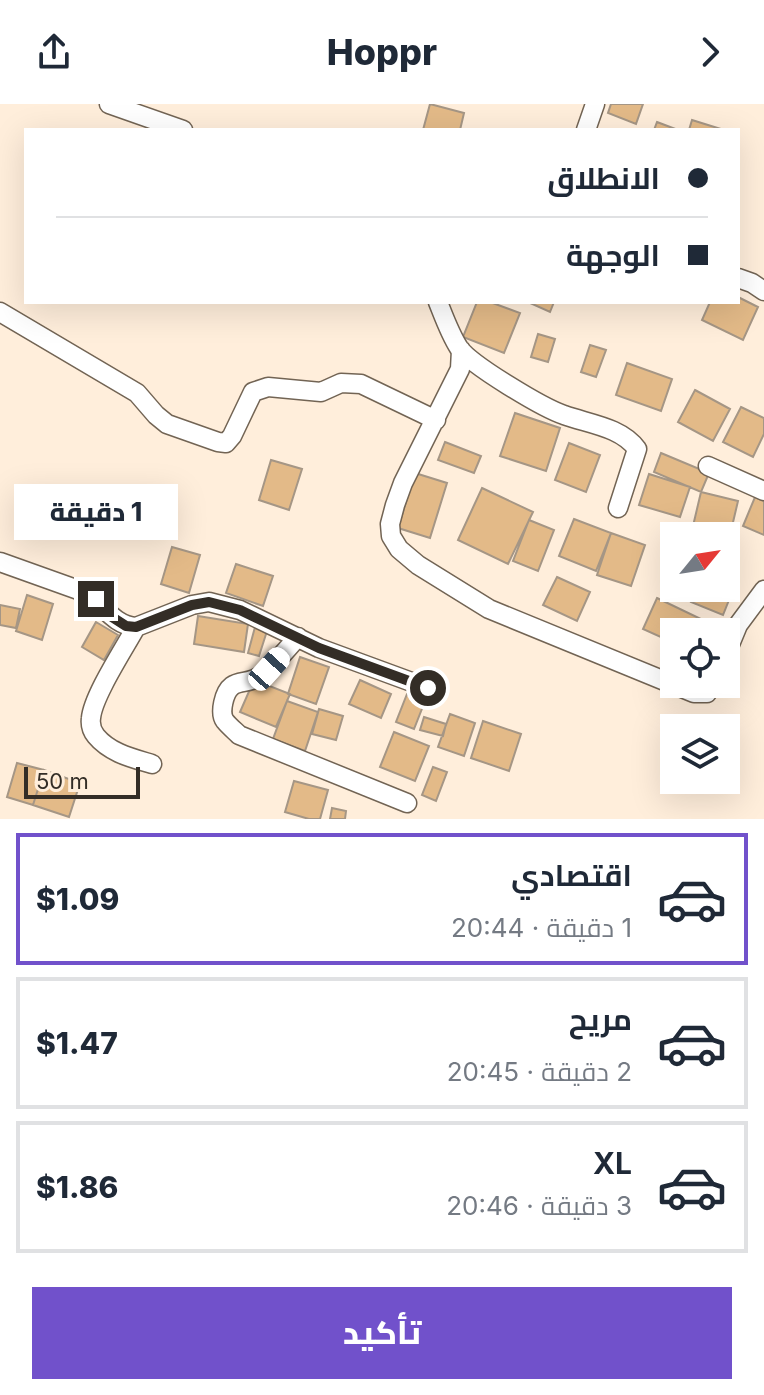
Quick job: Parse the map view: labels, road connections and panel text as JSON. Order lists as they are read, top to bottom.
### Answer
{
  "scale_bar": "50 m",
  "north": "top right",
  "page": {
    "header": "Hoppr",
    "banner": ["الانطلاق", "الوجهة"],
    "bubble": "1 دقيقة",
    "scale": "50 m",
    "list": [
      {
        "name": "اقتصادي",
        "note": "1 دقيقة · 20:44",
        "value": "$1.09"
      },
      {
        "name": "مريح",
        "note": "2 دقيقة · 20:45",
        "value": "$1.47"
      },
      {
        "name": "XL",
        "note": "3 دقيقة · 20:46",
        "value": "$1.86"
      }
    ],
    "buttons": "تأكيد"
  }
}
